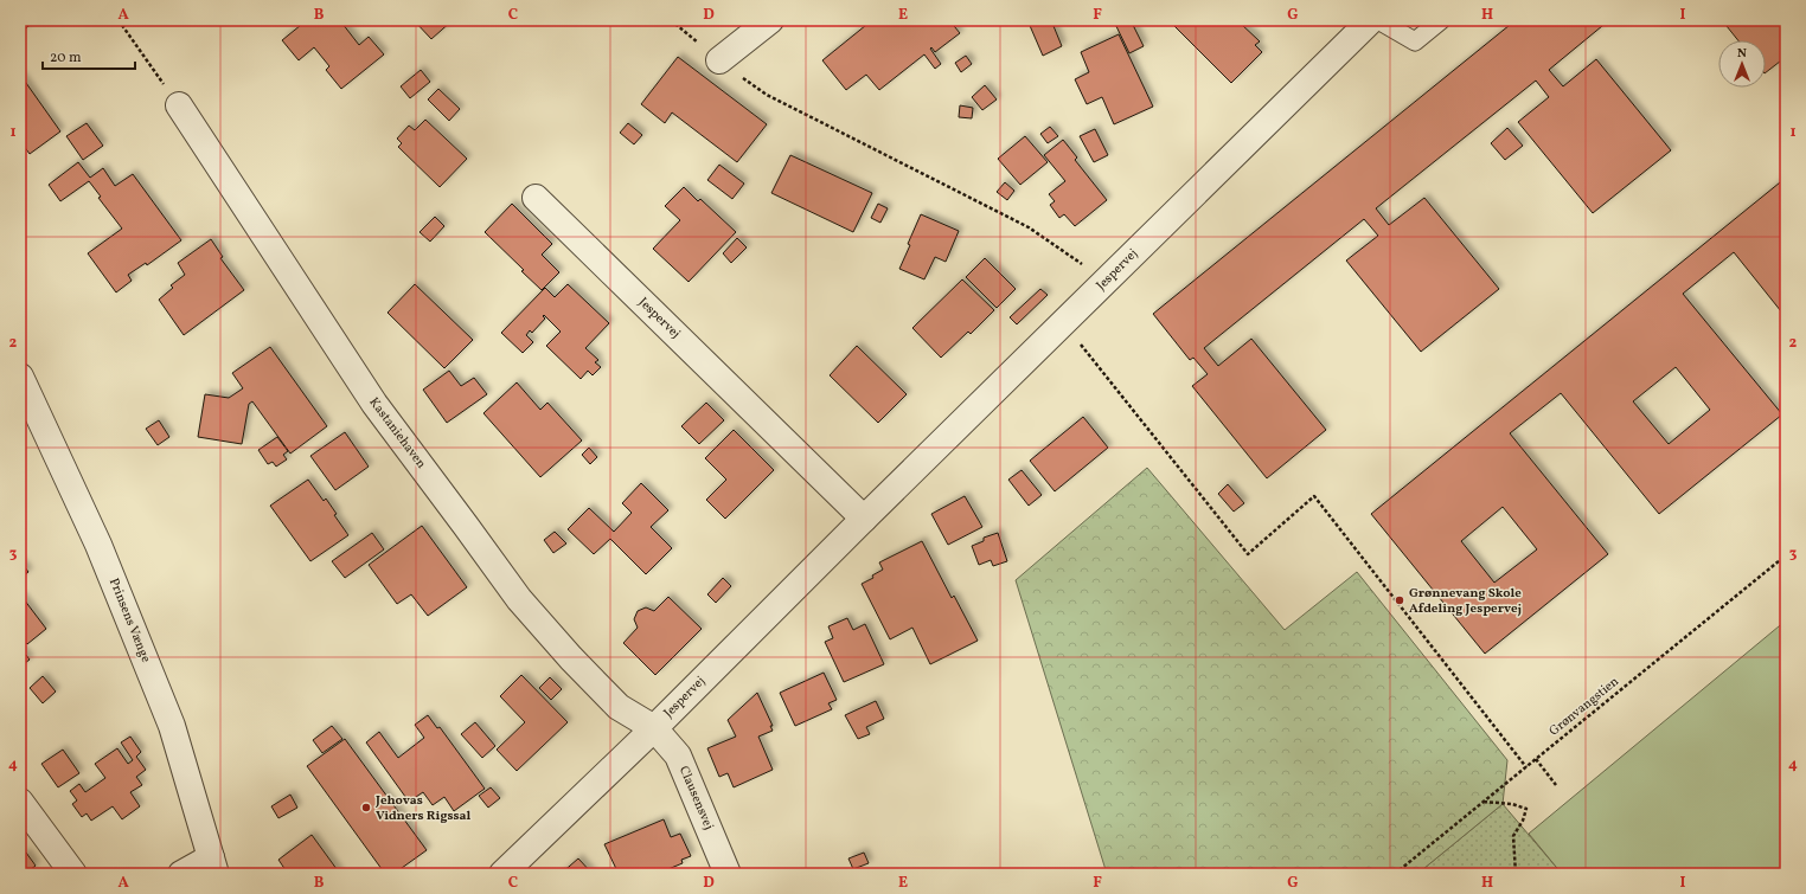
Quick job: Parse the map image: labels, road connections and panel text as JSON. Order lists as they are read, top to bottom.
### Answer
{
  "streets": {
    "street": [
      "Jespervej",
      "Kastaniehaven",
      "Prinsens Vænge",
      "Clausensvej"
    ],
    "path": ["Grønvangstien"]
  },
  "crossings": [
    ["Jespervej", "Kastaniehaven"],
    ["Jespervej", "Clausensvej"],
    ["Kastaniehaven", "Clausensvej"]
  ],
  "places": ["Grønnevang Skole Afdeling Jespervej", "Jehovas Vidners Rigssal"],
  "scale_bar": "20 m",
  "north": "top",
  "grid": {
    "columns": [
      "A",
      "B",
      "C",
      "D",
      "E",
      "F",
      "G",
      "H",
      "I"
    ],
    "rows": [
      "1",
      "2",
      "3",
      "4"
    ]
  }
}
